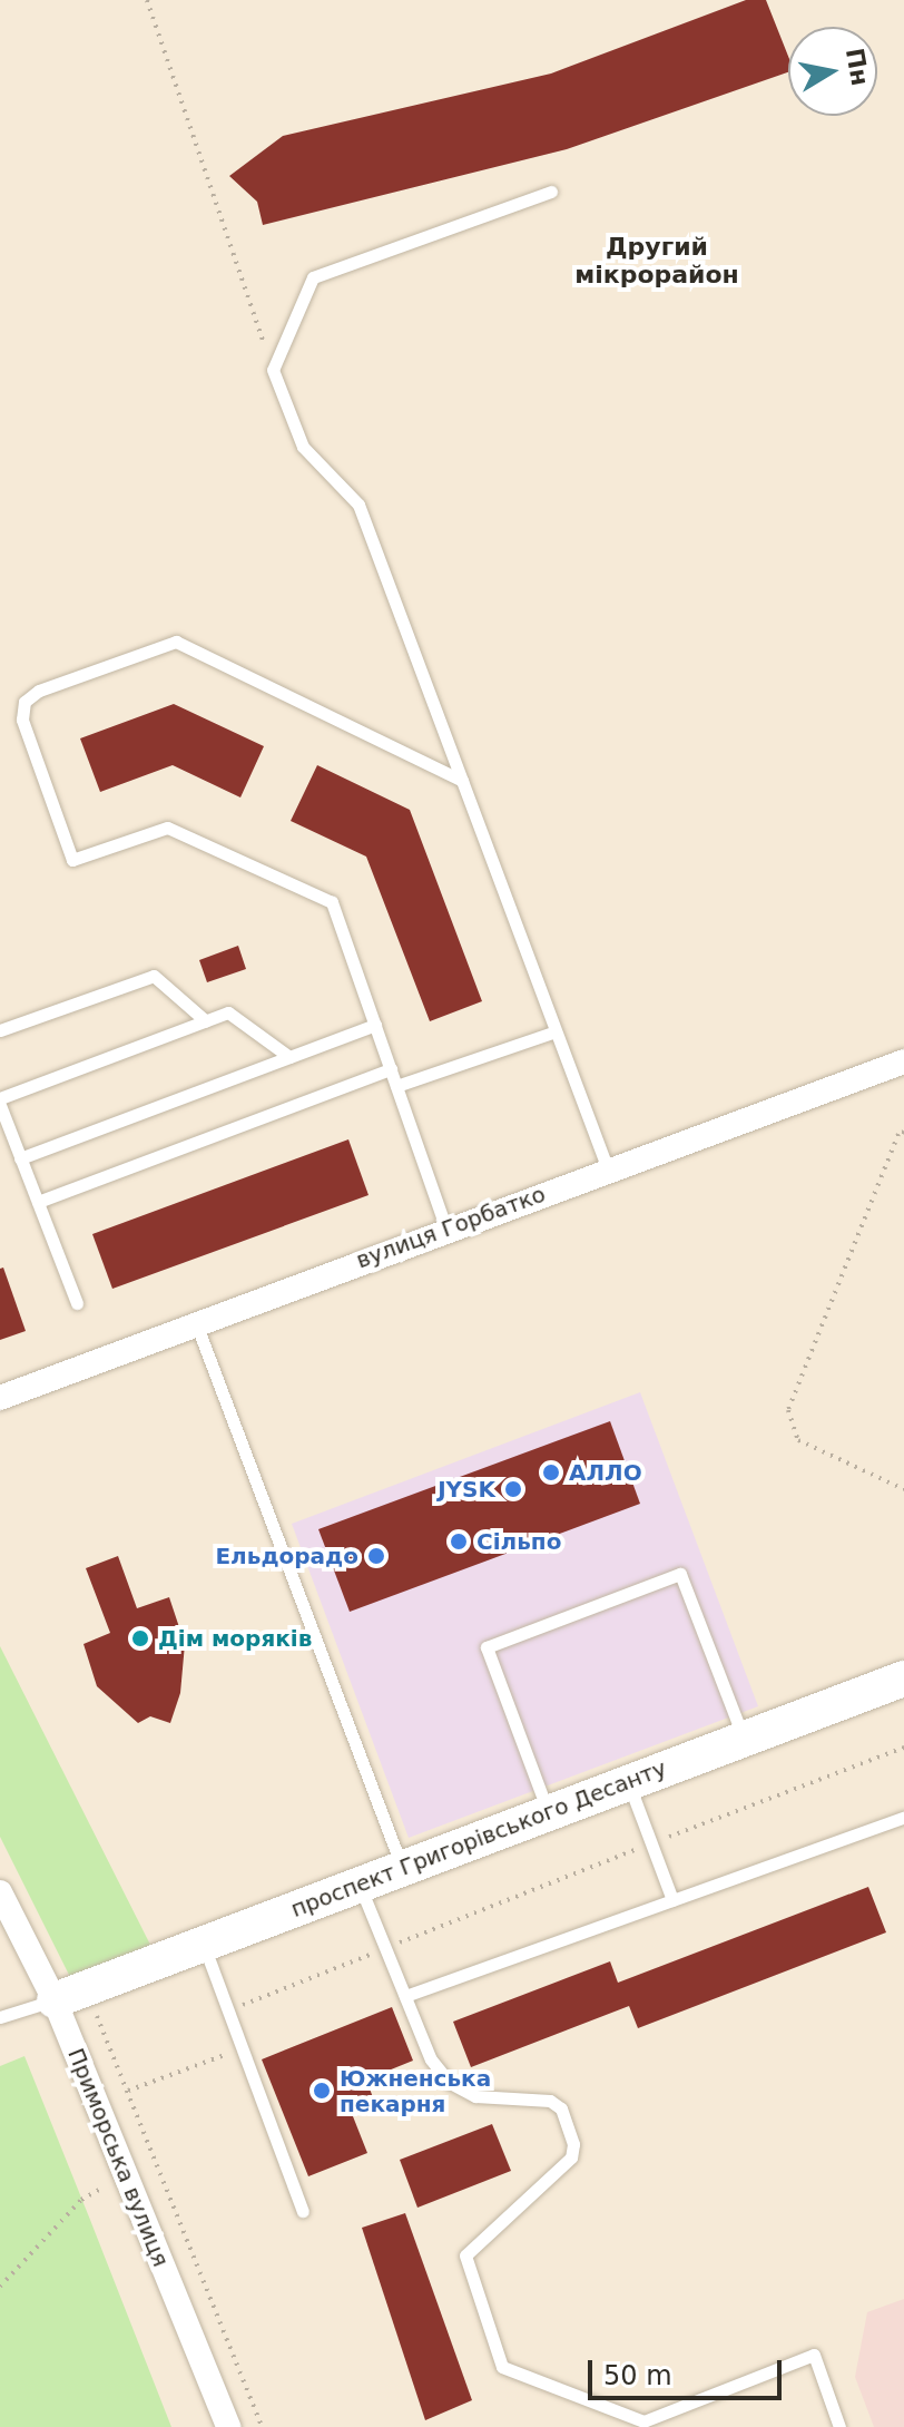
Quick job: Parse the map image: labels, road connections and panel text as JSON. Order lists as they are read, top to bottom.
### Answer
{
  "streets": {
    "street": ["вулиця Горбатко", "проспект Григорівського Десанту", "Приморська вулиця"]
  },
  "crossings": [
    ["проспект Григорівського Десанту", "Приморська вулиця"]
  ],
  "districts": ["Другий мікрорайон"],
  "places": [
    "АЛЛО",
    "JYSK",
    "Сільпо",
    "Ельдорадо",
    "Дім моряків",
    "Южненська пекарня"
  ],
  "scale_bar": "50 m",
  "north": "right"
}
